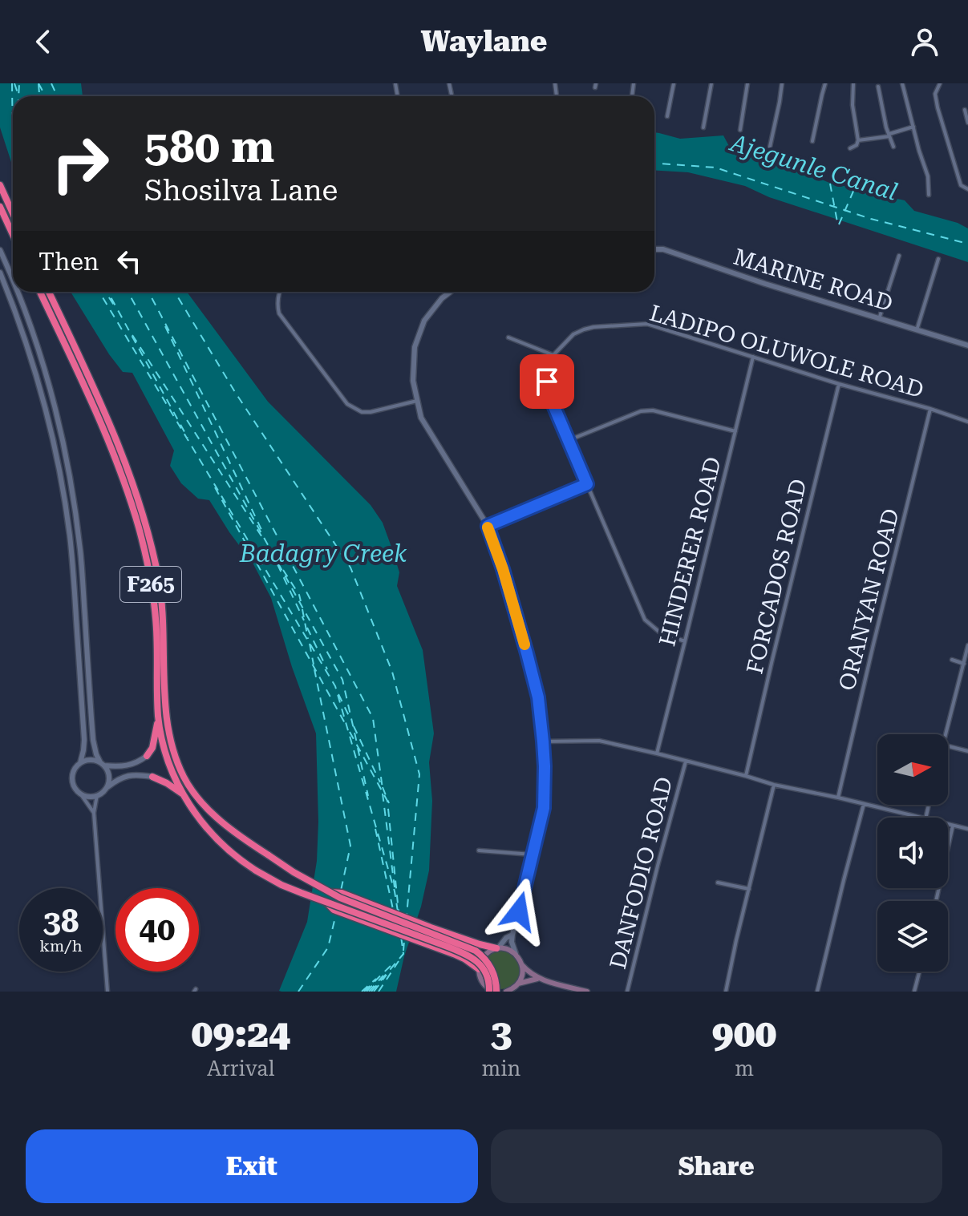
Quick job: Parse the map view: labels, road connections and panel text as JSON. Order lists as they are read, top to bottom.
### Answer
{
  "streets": {
    "highway": ["F265"],
    "street": [
      "MARINE ROAD",
      "LADIPO OLUWOLE ROAD",
      "HINDERER ROAD",
      "FORCADOS ROAD",
      "ORANYAN ROAD",
      "DANFODIO ROAD"
    ]
  },
  "crossings": [
    ["LADIPO OLUWOLE ROAD", "HINDERER ROAD"],
    ["LADIPO OLUWOLE ROAD", "FORCADOS ROAD"],
    ["LADIPO OLUWOLE ROAD", "ORANYAN ROAD"]
  ],
  "water": ["Ajegunle Canal", "Badagry Creek"],
  "north": "right",
  "page": {
    "header": "Waylane",
    "turn": ["580 m", "Shosilva Lane"],
    "then": "Then",
    "speed": "38 km/h",
    "limit": "40",
    "eta": [
      "09:24",
      "Arrival",
      "3",
      "min",
      "900",
      "m"
    ],
    "buttons": ["Exit", "Share"]
  }
}
